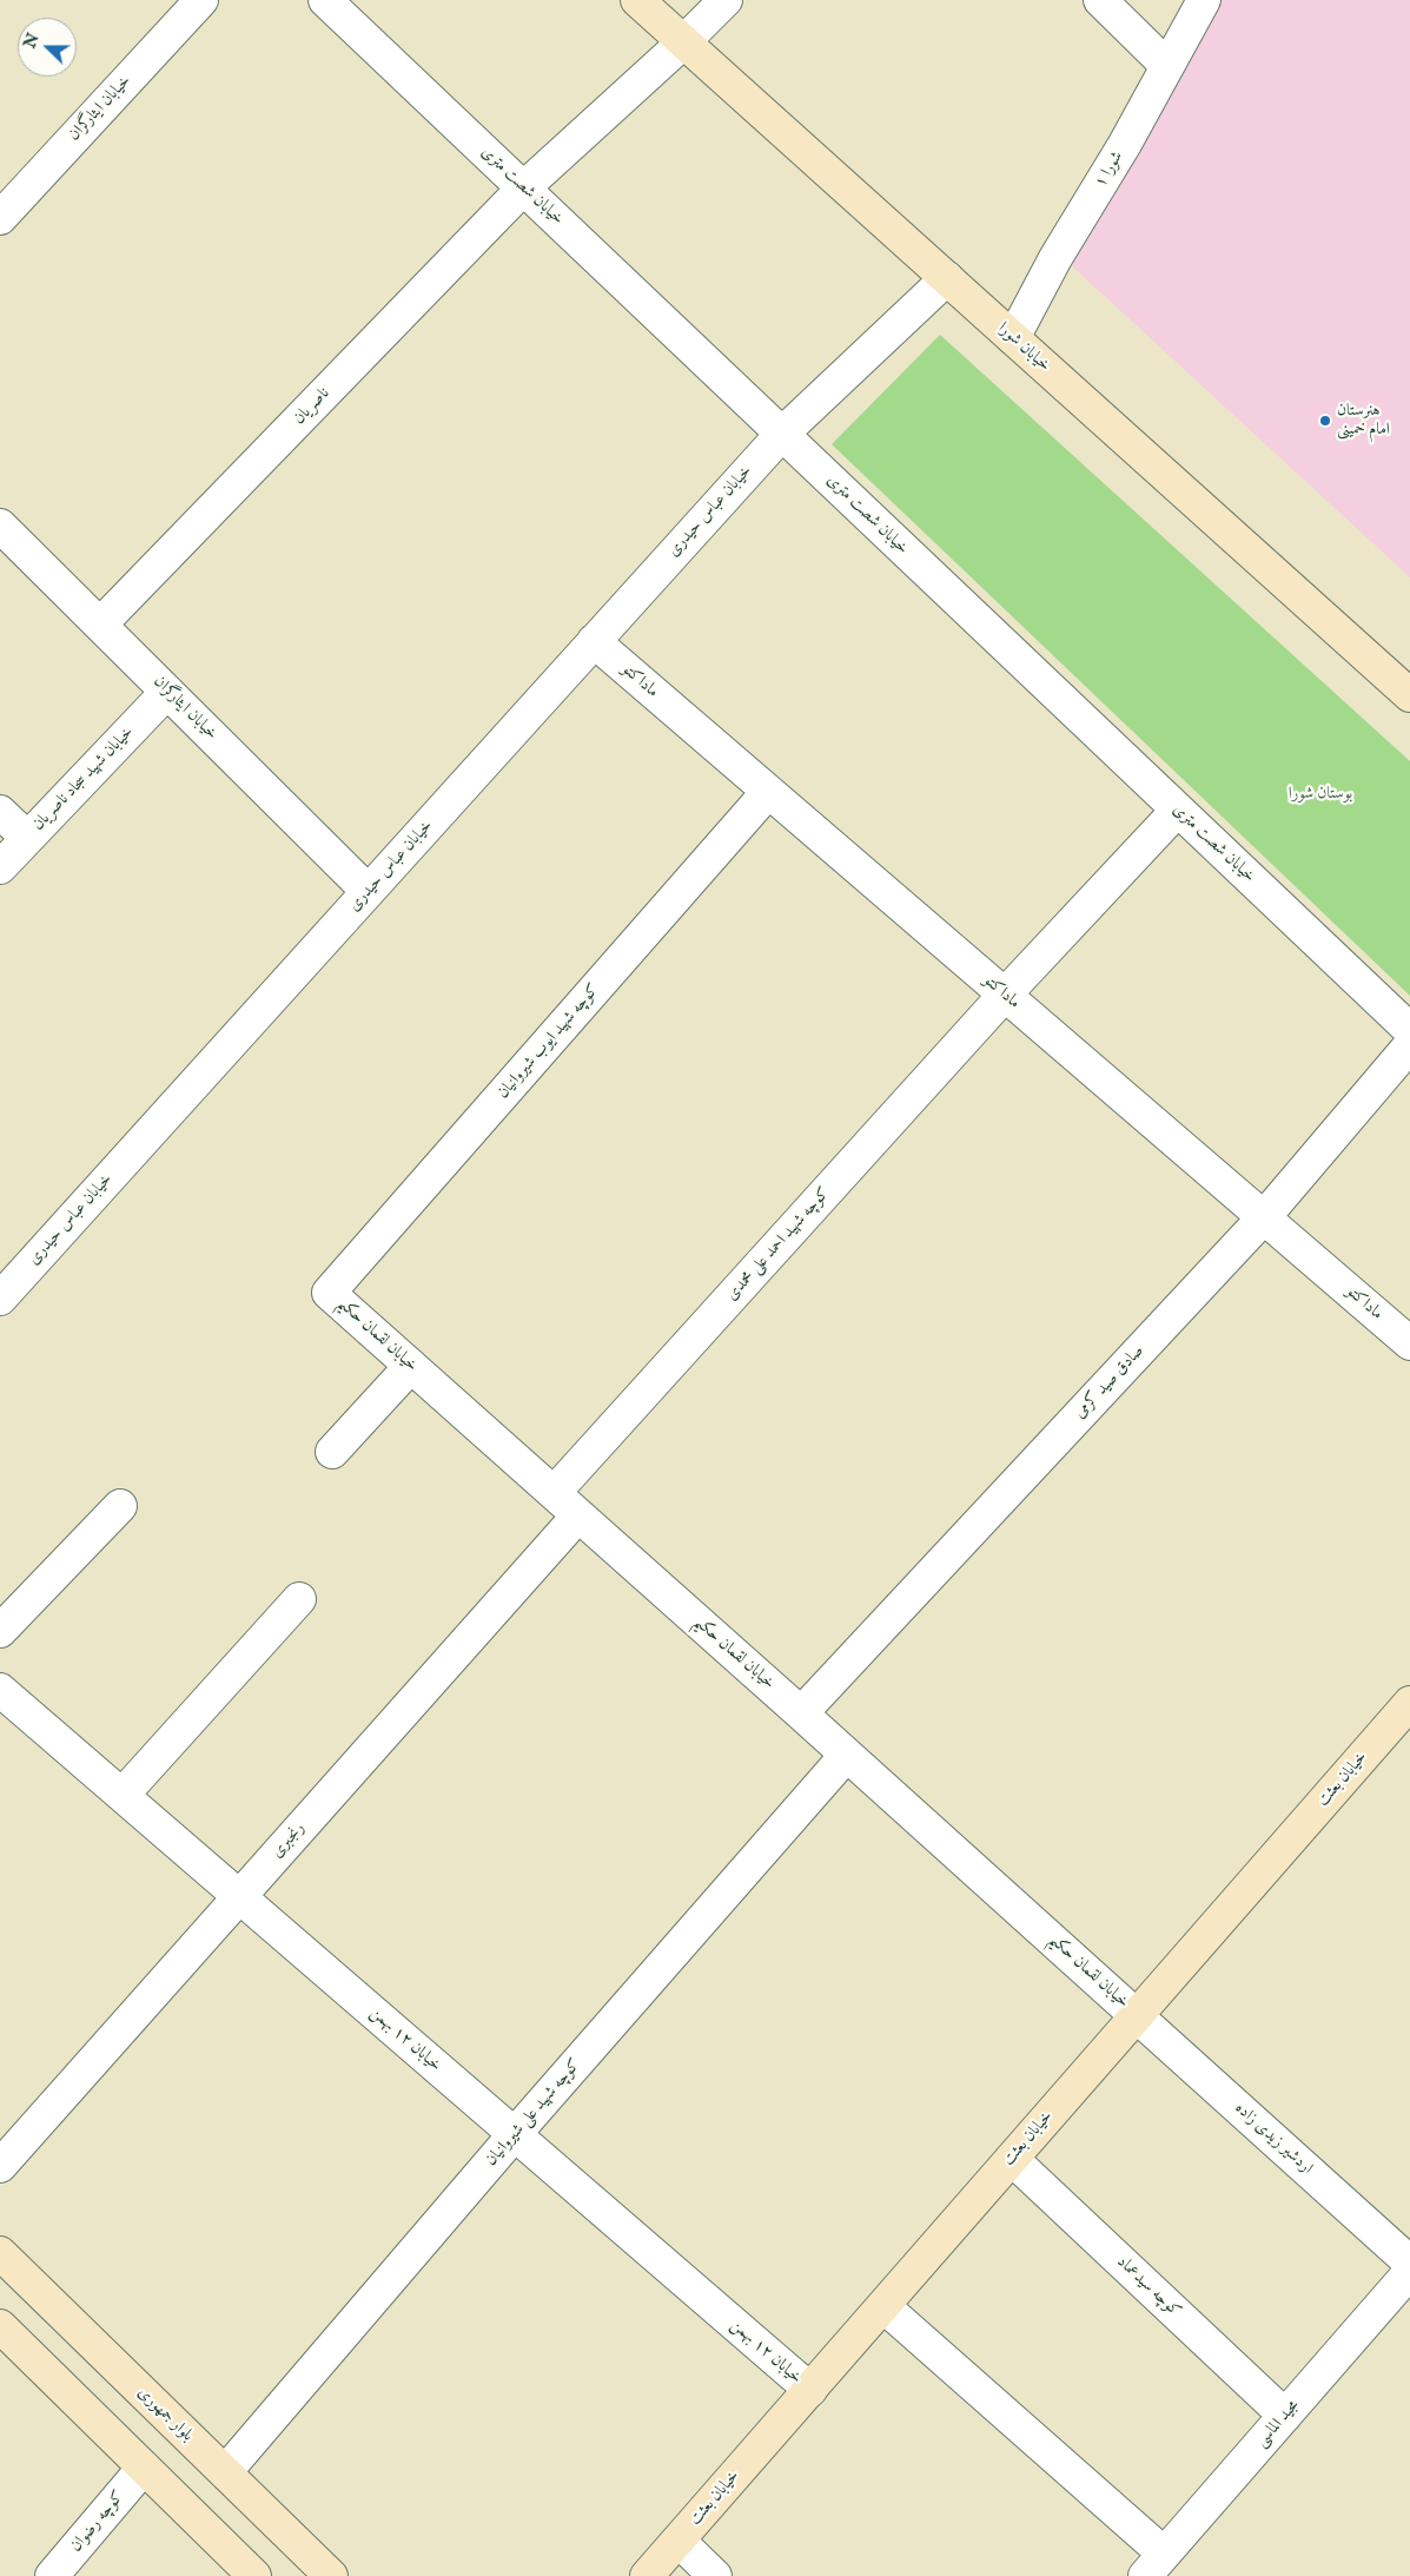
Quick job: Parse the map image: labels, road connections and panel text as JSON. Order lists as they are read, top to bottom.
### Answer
{
  "streets": {
    "street": [
      "خیابان ایثارگران",
      "شورا ۱",
      "خیابان شصت متری",
      "خیابان شورا",
      "ناصریان",
      "خیابان عباس حیدری",
      "ماداکتو",
      "خیابان شهید سجاد ناصریان",
      "کوچه شهید ایوب شیروانیان",
      "کوچه شهید احمد علی محمدی",
      "خیابان لقمان حکیم",
      "صادق صید کرمی",
      "خیابان بعثت",
      "رنجبری",
      "خیابان ۱۲ بهمن",
      "کوچه شهید علی شیروانیان",
      "اردشیر زیدی زاده",
      "کوچه سیدعماد",
      "بلوار جمهوری",
      "مجید الماسی",
      "کوچه رضوان"
    ]
  },
  "crossings": [
    ["خیابان ایثارگران", "ناصریان"],
    ["خیابان ایثارگران", "خیابان عباس حیدری"],
    ["خیابان ایثارگران", "خیابان شهید سجاد ناصریان"],
    ["شورا ۱", "خیابان شورا"],
    ["خیابان شصت متری", "ناصریان"],
    ["خیابان شصت متری", "خیابان عباس حیدری"],
    ["خیابان شصت متری", "کوچه شهید احمد علی محمدی"],
    ["خیابان شورا", "ناصریان"],
    ["خیابان شورا", "خیابان عباس حیدری"],
    ["خیابان عباس حیدری", "ماداکتو"],
    ["ماداکتو", "کوچه شهید ایوب شیروانیان"],
    ["ماداکتو", "کوچه شهید احمد علی محمدی"],
    ["ماداکتو", "صادق صید کرمی"],
    ["کوچه شهید ایوب شیروانیان", "خیابان لقمان حکیم"],
    ["کوچه شهید احمد علی محمدی", "خیابان لقمان حکیم"],
    ["خیابان لقمان حکیم", "صادق صید کرمی"],
    ["خیابان لقمان حکیم", "خیابان بعثت"],
    ["خیابان لقمان حکیم", "رنجبری"],
    ["خیابان لقمان حکیم", "کوچه شهید علی شیروانیان"],
    ["خیابان لقمان حکیم", "اردشیر زیدی زاده"],
    ["خیابان بعثت", "خیابان ۱۲ بهمن"],
    ["خیابان بعثت", "اردشیر زیدی زاده"],
    ["خیابان بعثت", "کوچه سیدعماد"],
    ["رنجبری", "خیابان ۱۲ بهمن"],
    ["خیابان ۱۲ بهمن", "کوچه شهید علی شیروانیان"],
    ["کوچه شهید علی شیروانیان", "بلوار جمهوری"],
    ["کوچه سیدعماد", "مجید الماسی"]
  ],
  "parks": ["بوستان شورا"],
  "places": ["هنرستان امام خمینی"],
  "north": "left"
}
